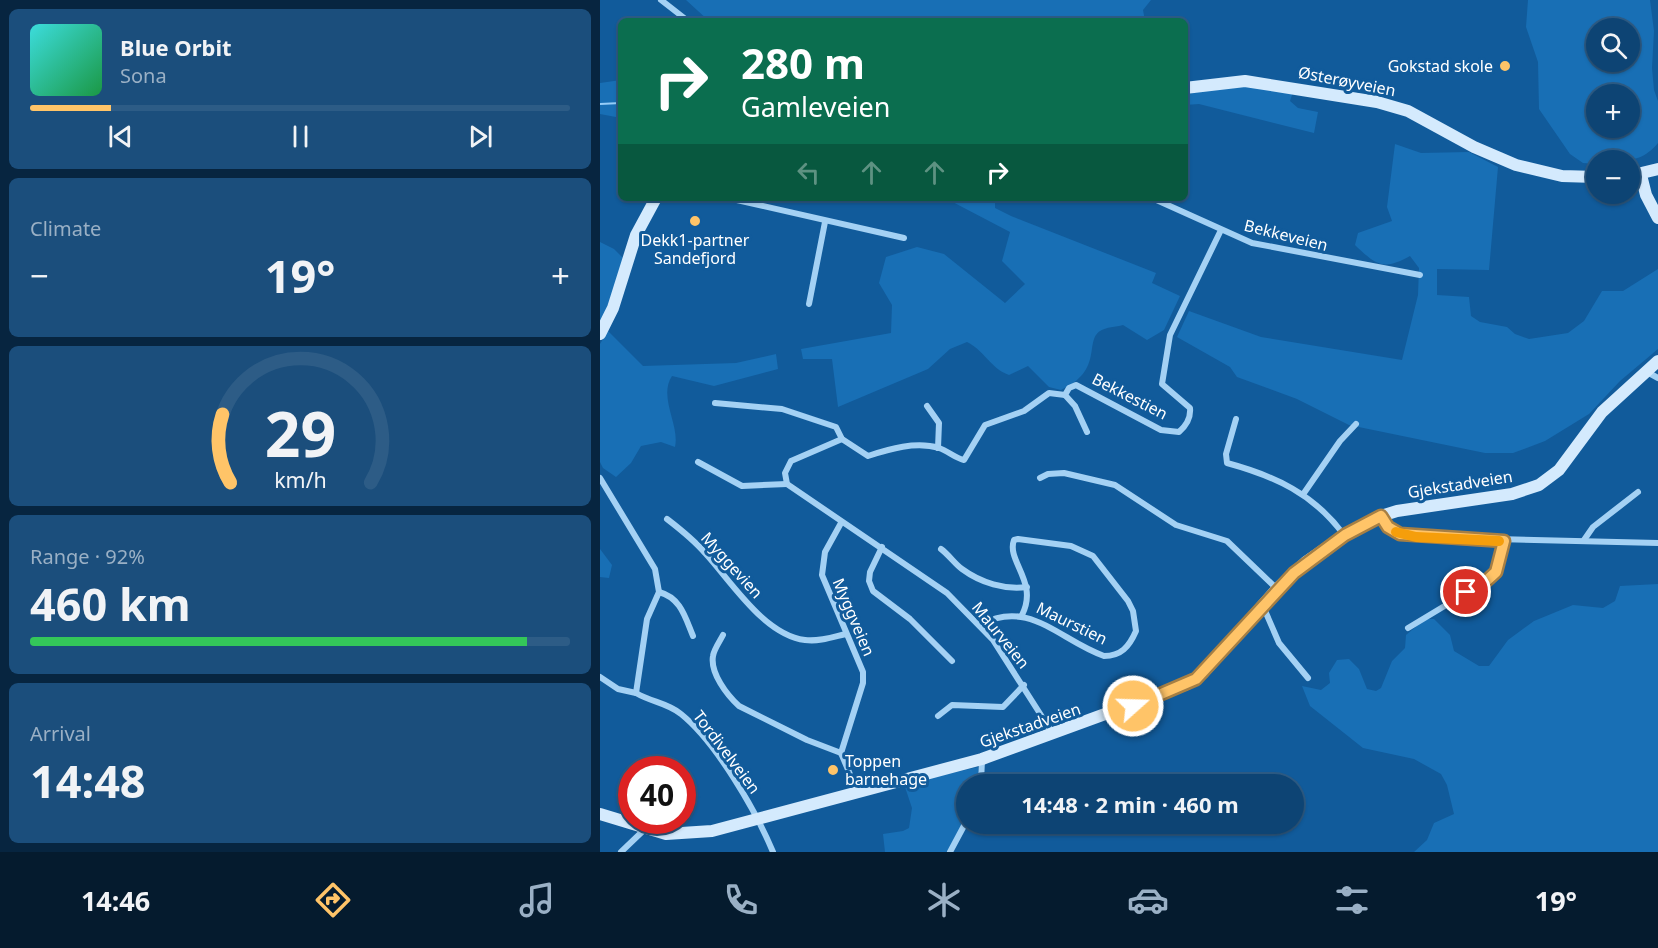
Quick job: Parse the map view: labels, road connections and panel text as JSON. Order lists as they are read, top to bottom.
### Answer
{
  "streets": {
    "street": [
      "Østerøyveien",
      "Bekkeveien",
      "Bekkestien",
      "Gjekstadveien",
      "Myggevien",
      "Myggveien",
      "Maurstien",
      "Maurveien",
      "Tordivelveien"
    ]
  },
  "crossings": [
    ["Bekkeveien", "Bekkestien"],
    ["Gjekstadveien", "Maurveien"],
    ["Gjekstadveien", "Tordivelveien"],
    ["Myggevien", "Myggveien"],
    ["Myggveien", "Maurveien"],
    ["Maurstien", "Maurveien"]
  ],
  "places": ["Gokstad skole", "Dekk1-partner Sandefjord", "Toppen barnehage"],
  "page": {
    "map_buttons": ["+", "−"],
    "turn": ["280 m", "Gamleveien"],
    "song": ["Blue Orbit", "Sona"],
    "tile": [
      "Climate",
      ["Range · 92%", "460 km"],
      ["Arrival", "14:48"]
    ],
    "heat": ["−", "19°", "+"],
    "limit": "40",
    "trip": "14:48 · 2 min · 460 m",
    "tabs": ["14:46", "19°"],
    "gauge": ["29", "km/h"]
  }
}
